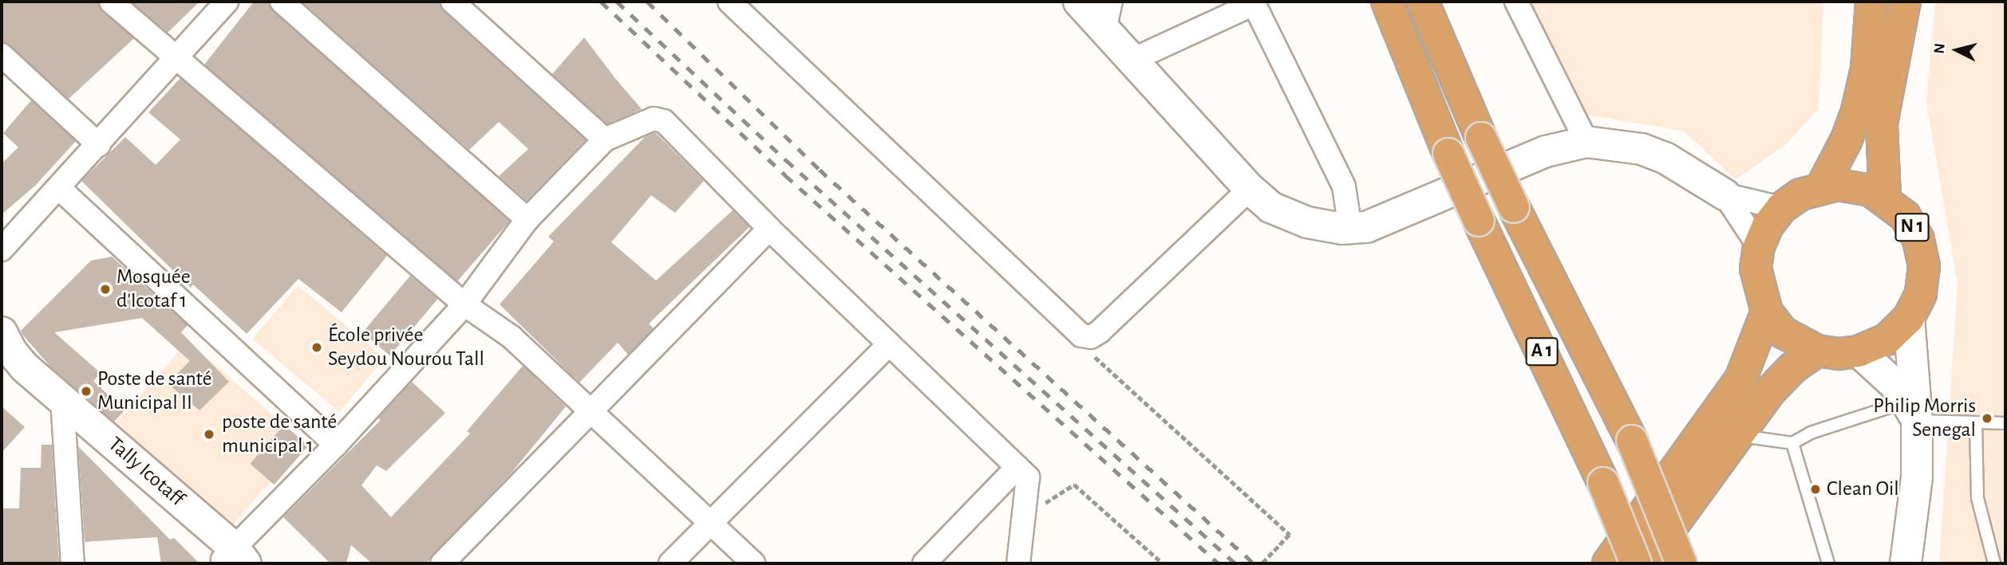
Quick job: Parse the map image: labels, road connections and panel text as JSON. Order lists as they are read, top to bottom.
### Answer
{
  "streets": {
    "highway": ["N 1", "A 1"],
    "street": ["Tally Icotaff"]
  },
  "places": [
    "Mosquée d'Icotaf 1",
    "École privée Seydou Nourou Tall",
    "Poste de santé Municipal II",
    "Philip Morris Senegal",
    "poste de santé municipal 1",
    "Clean Oil"
  ],
  "north": "left"
}
